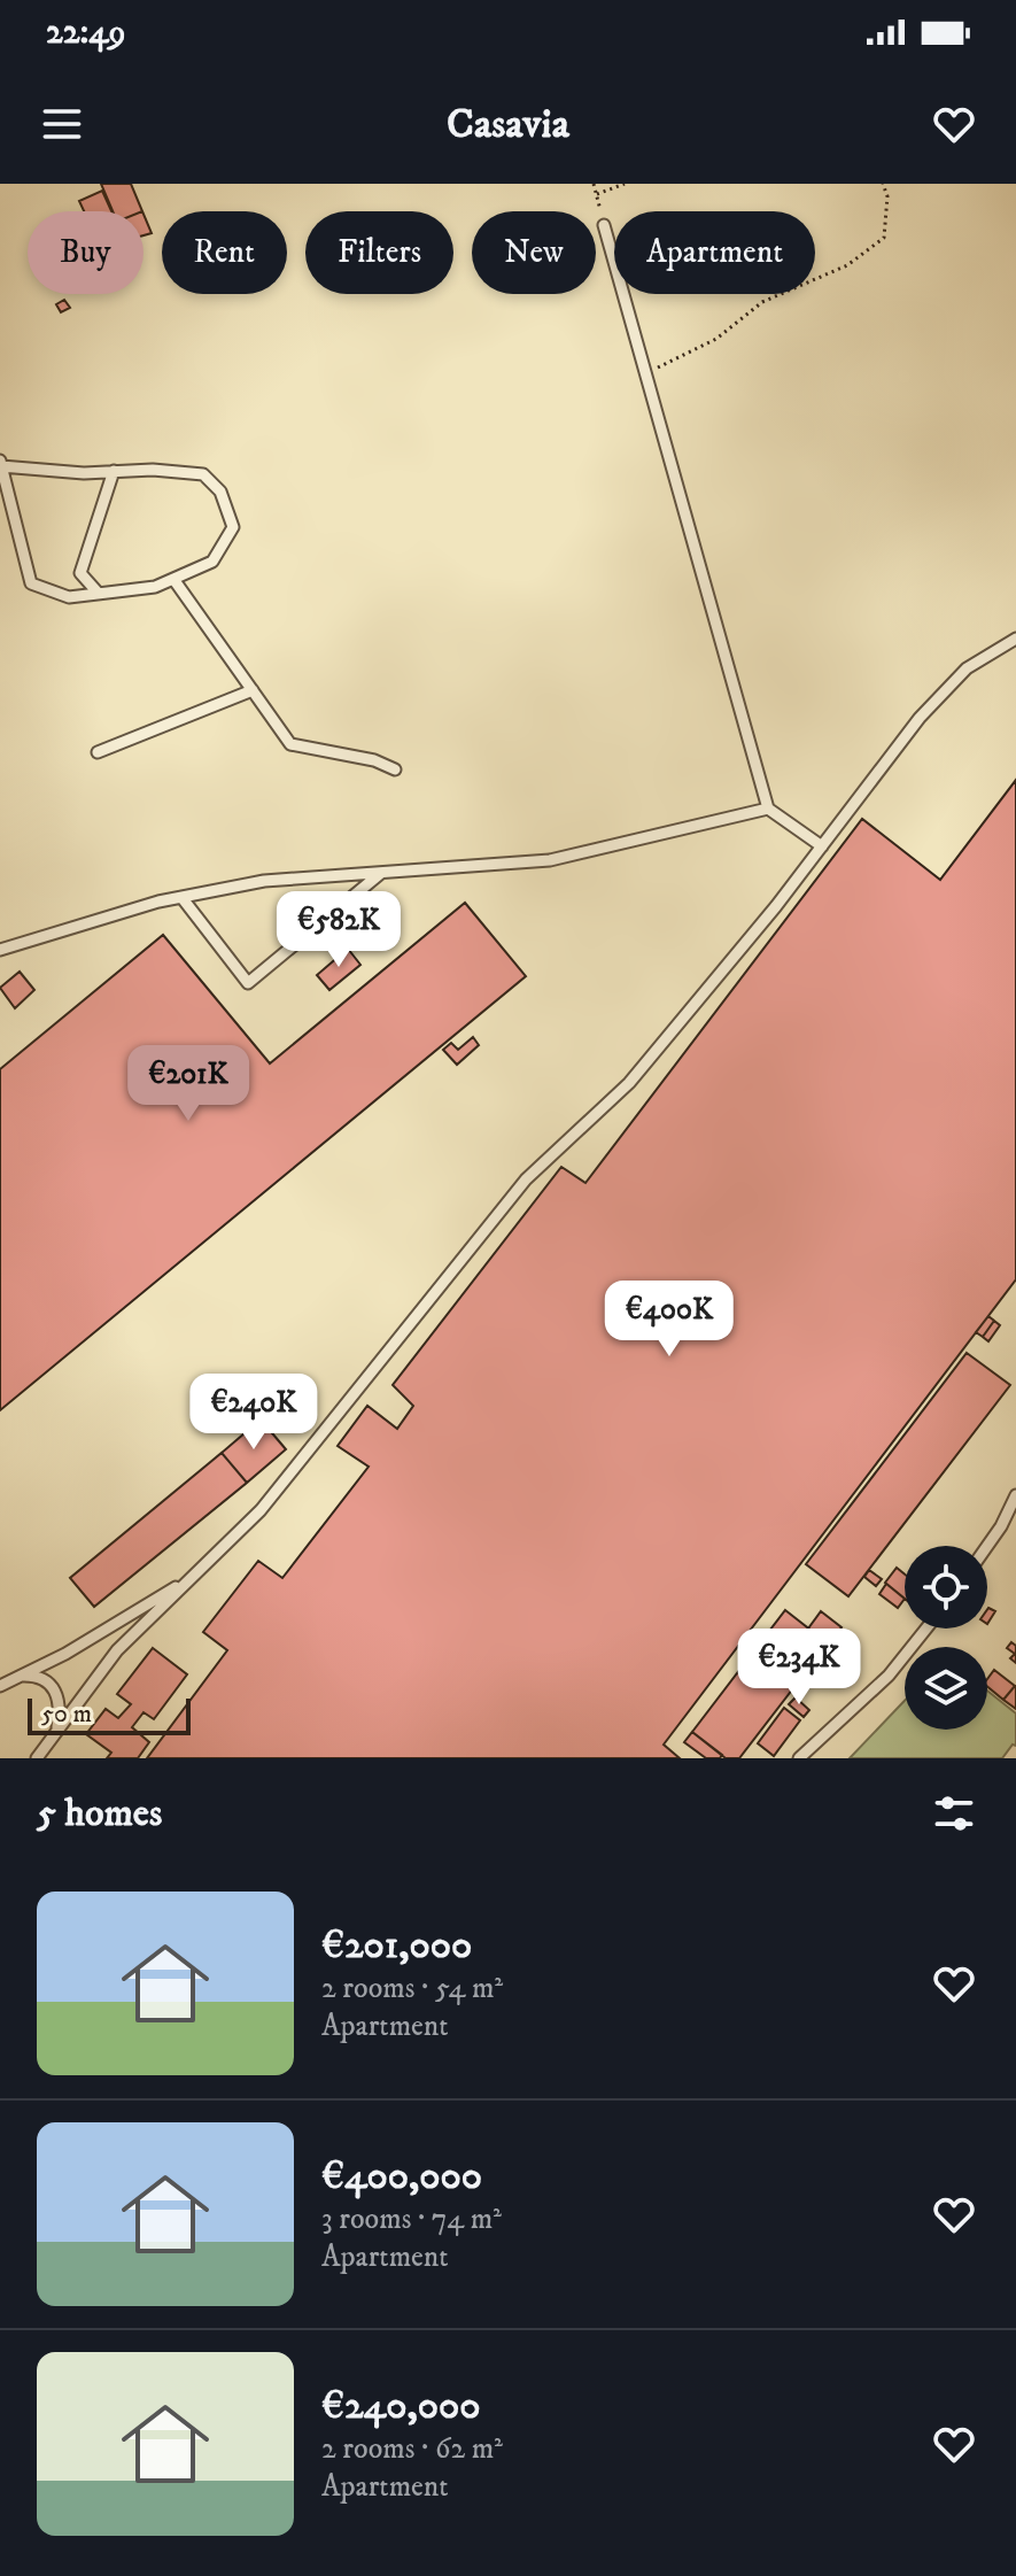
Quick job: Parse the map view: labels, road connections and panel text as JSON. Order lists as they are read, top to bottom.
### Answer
{
  "scale_bar": "50 m",
  "page": {
    "status": "22:49",
    "header": "Casavia",
    "chip": [
      "Buy",
      "Rent",
      "Filters",
      "New",
      "Apartment"
    ],
    "price": [
      "€582K",
      "€201K",
      "€400K",
      "€240K",
      "€234K"
    ],
    "scale": "50 m",
    "heading": "5 homes",
    "list": [
      {
        "name": "€201,000",
        "note": "2 rooms · 54 m² · Apartment"
      },
      {
        "name": "€400,000",
        "note": "3 rooms · 74 m² · Apartment"
      },
      {
        "name": "€240,000",
        "note": "2 rooms · 62 m² · Apartment"
      }
    ]
  }
}
